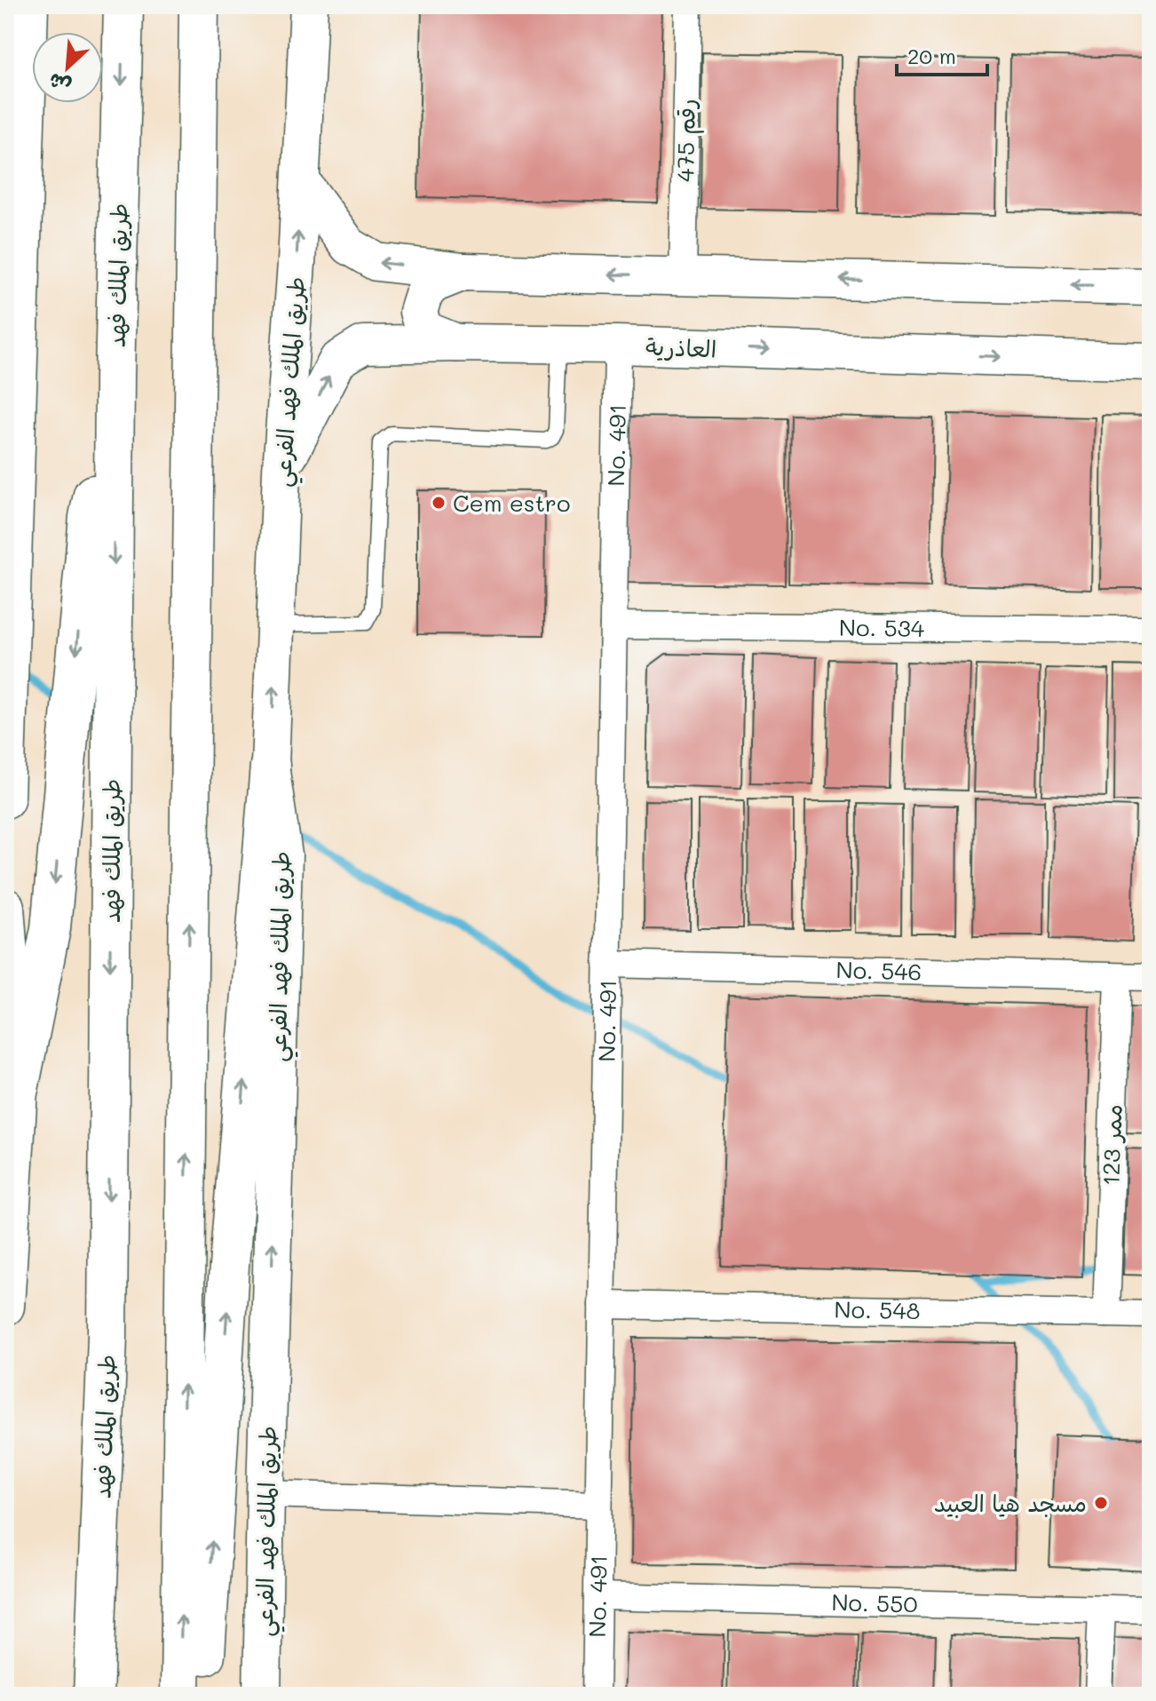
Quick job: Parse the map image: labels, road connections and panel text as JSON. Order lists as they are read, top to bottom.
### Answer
{
  "streets": {
    "highway": ["طريق الملك فهد"],
    "main road": ["العاذرية", "طريق الملك فهد الفرعي"],
    "street": [
      "رقم 475",
      "No. 491",
      "No. 534",
      "No. 546",
      "ممر 123",
      "No. 548",
      "No. 550"
    ]
  },
  "crossings": [
    ["العاذرية", "طريق الملك فهد الفرعي"],
    ["العاذرية", "No. 491"],
    ["No. 491", "No. 534"],
    ["No. 491", "No. 546"],
    ["No. 491", "No. 548"],
    ["No. 491", "No. 550"],
    ["No. 546", "ممر 123"],
    ["ممر 123", "No. 548"]
  ],
  "places": ["Cem estro", "مسجد هيا العبيد"],
  "scale_bar": "20 m",
  "north": "bottom left"
}
